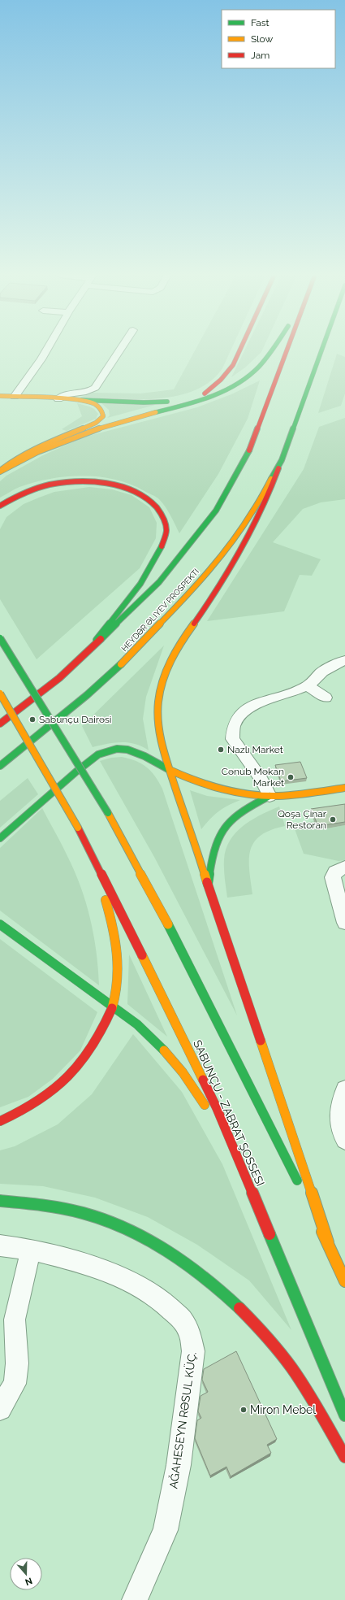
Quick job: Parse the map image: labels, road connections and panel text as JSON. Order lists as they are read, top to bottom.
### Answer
{
  "streets": {
    "main road": ["HEYDƏR ƏLIYEV PROSPEKTI", "SABUNÇU - ZABRAT ŞOSSESI"],
    "street": ["AĞAHESEYN RƏSUL KÜÇ."]
  },
  "places": [
    "Sabunçu Dairəsi",
    "Nazlı Market",
    "Cənub Məkan Market",
    "Qoşa Çinar Restoran",
    "Miron Mebel"
  ],
  "legend": ["Fast", "Slow", "Jam"],
  "north": "bottom"
}
